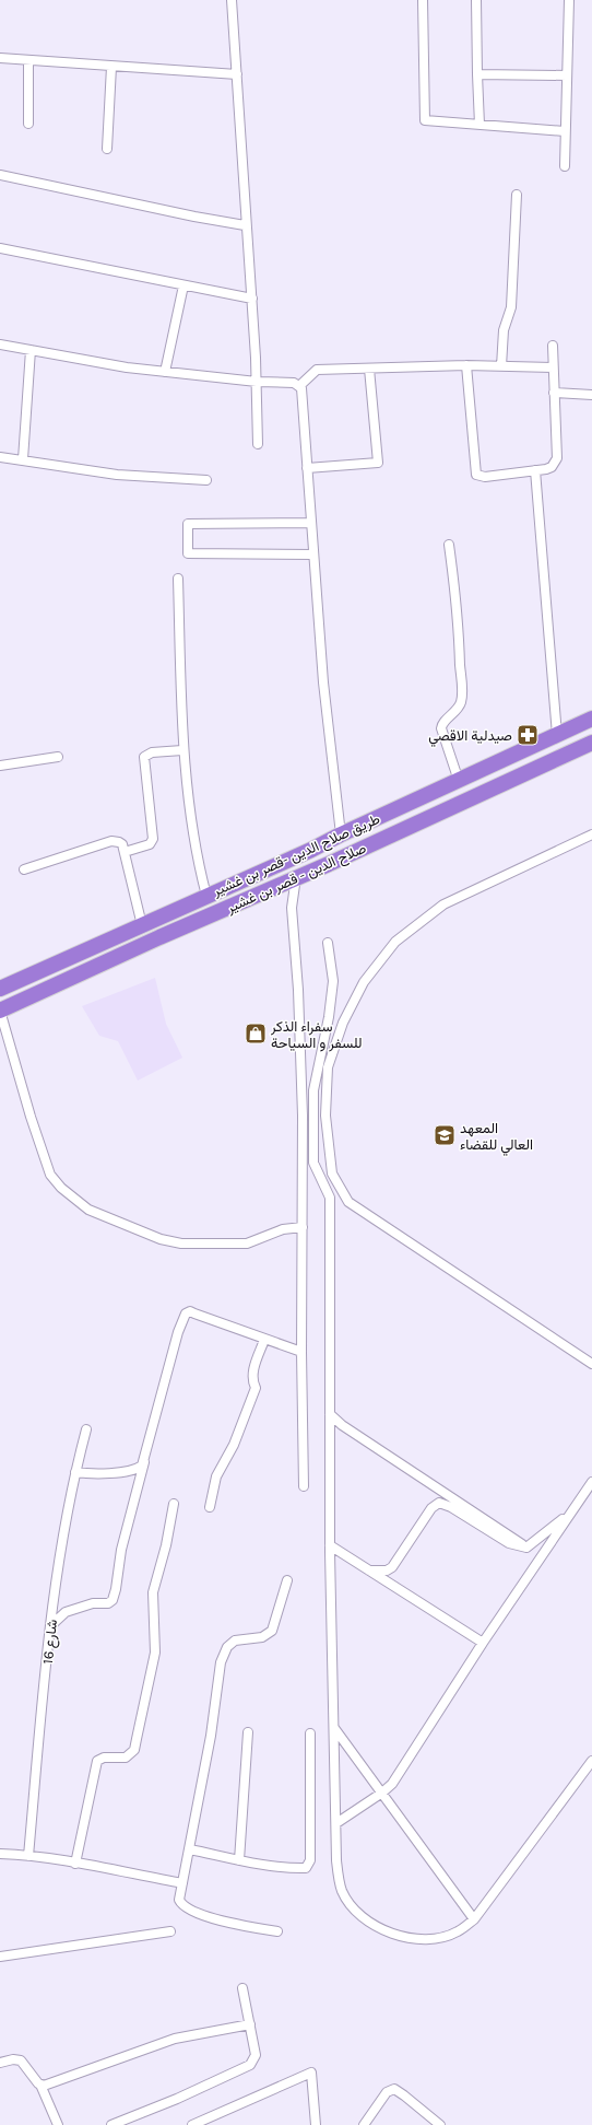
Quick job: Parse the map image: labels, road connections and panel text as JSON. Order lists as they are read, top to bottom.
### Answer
{
  "streets": {
    "highway": ["طريق صلاح الدين -قصر بن غشير", "صلاح الدين - قصر بن غشير"],
    "street": ["شارع 16"]
  },
  "places": {
    "pharmacy": ["صيدلية الاقصي"],
    "shop": ["سفراء الذكر للسفر و السياحة"],
    "school or university": ["المعهد العالي للقضاء"]
  }
}
